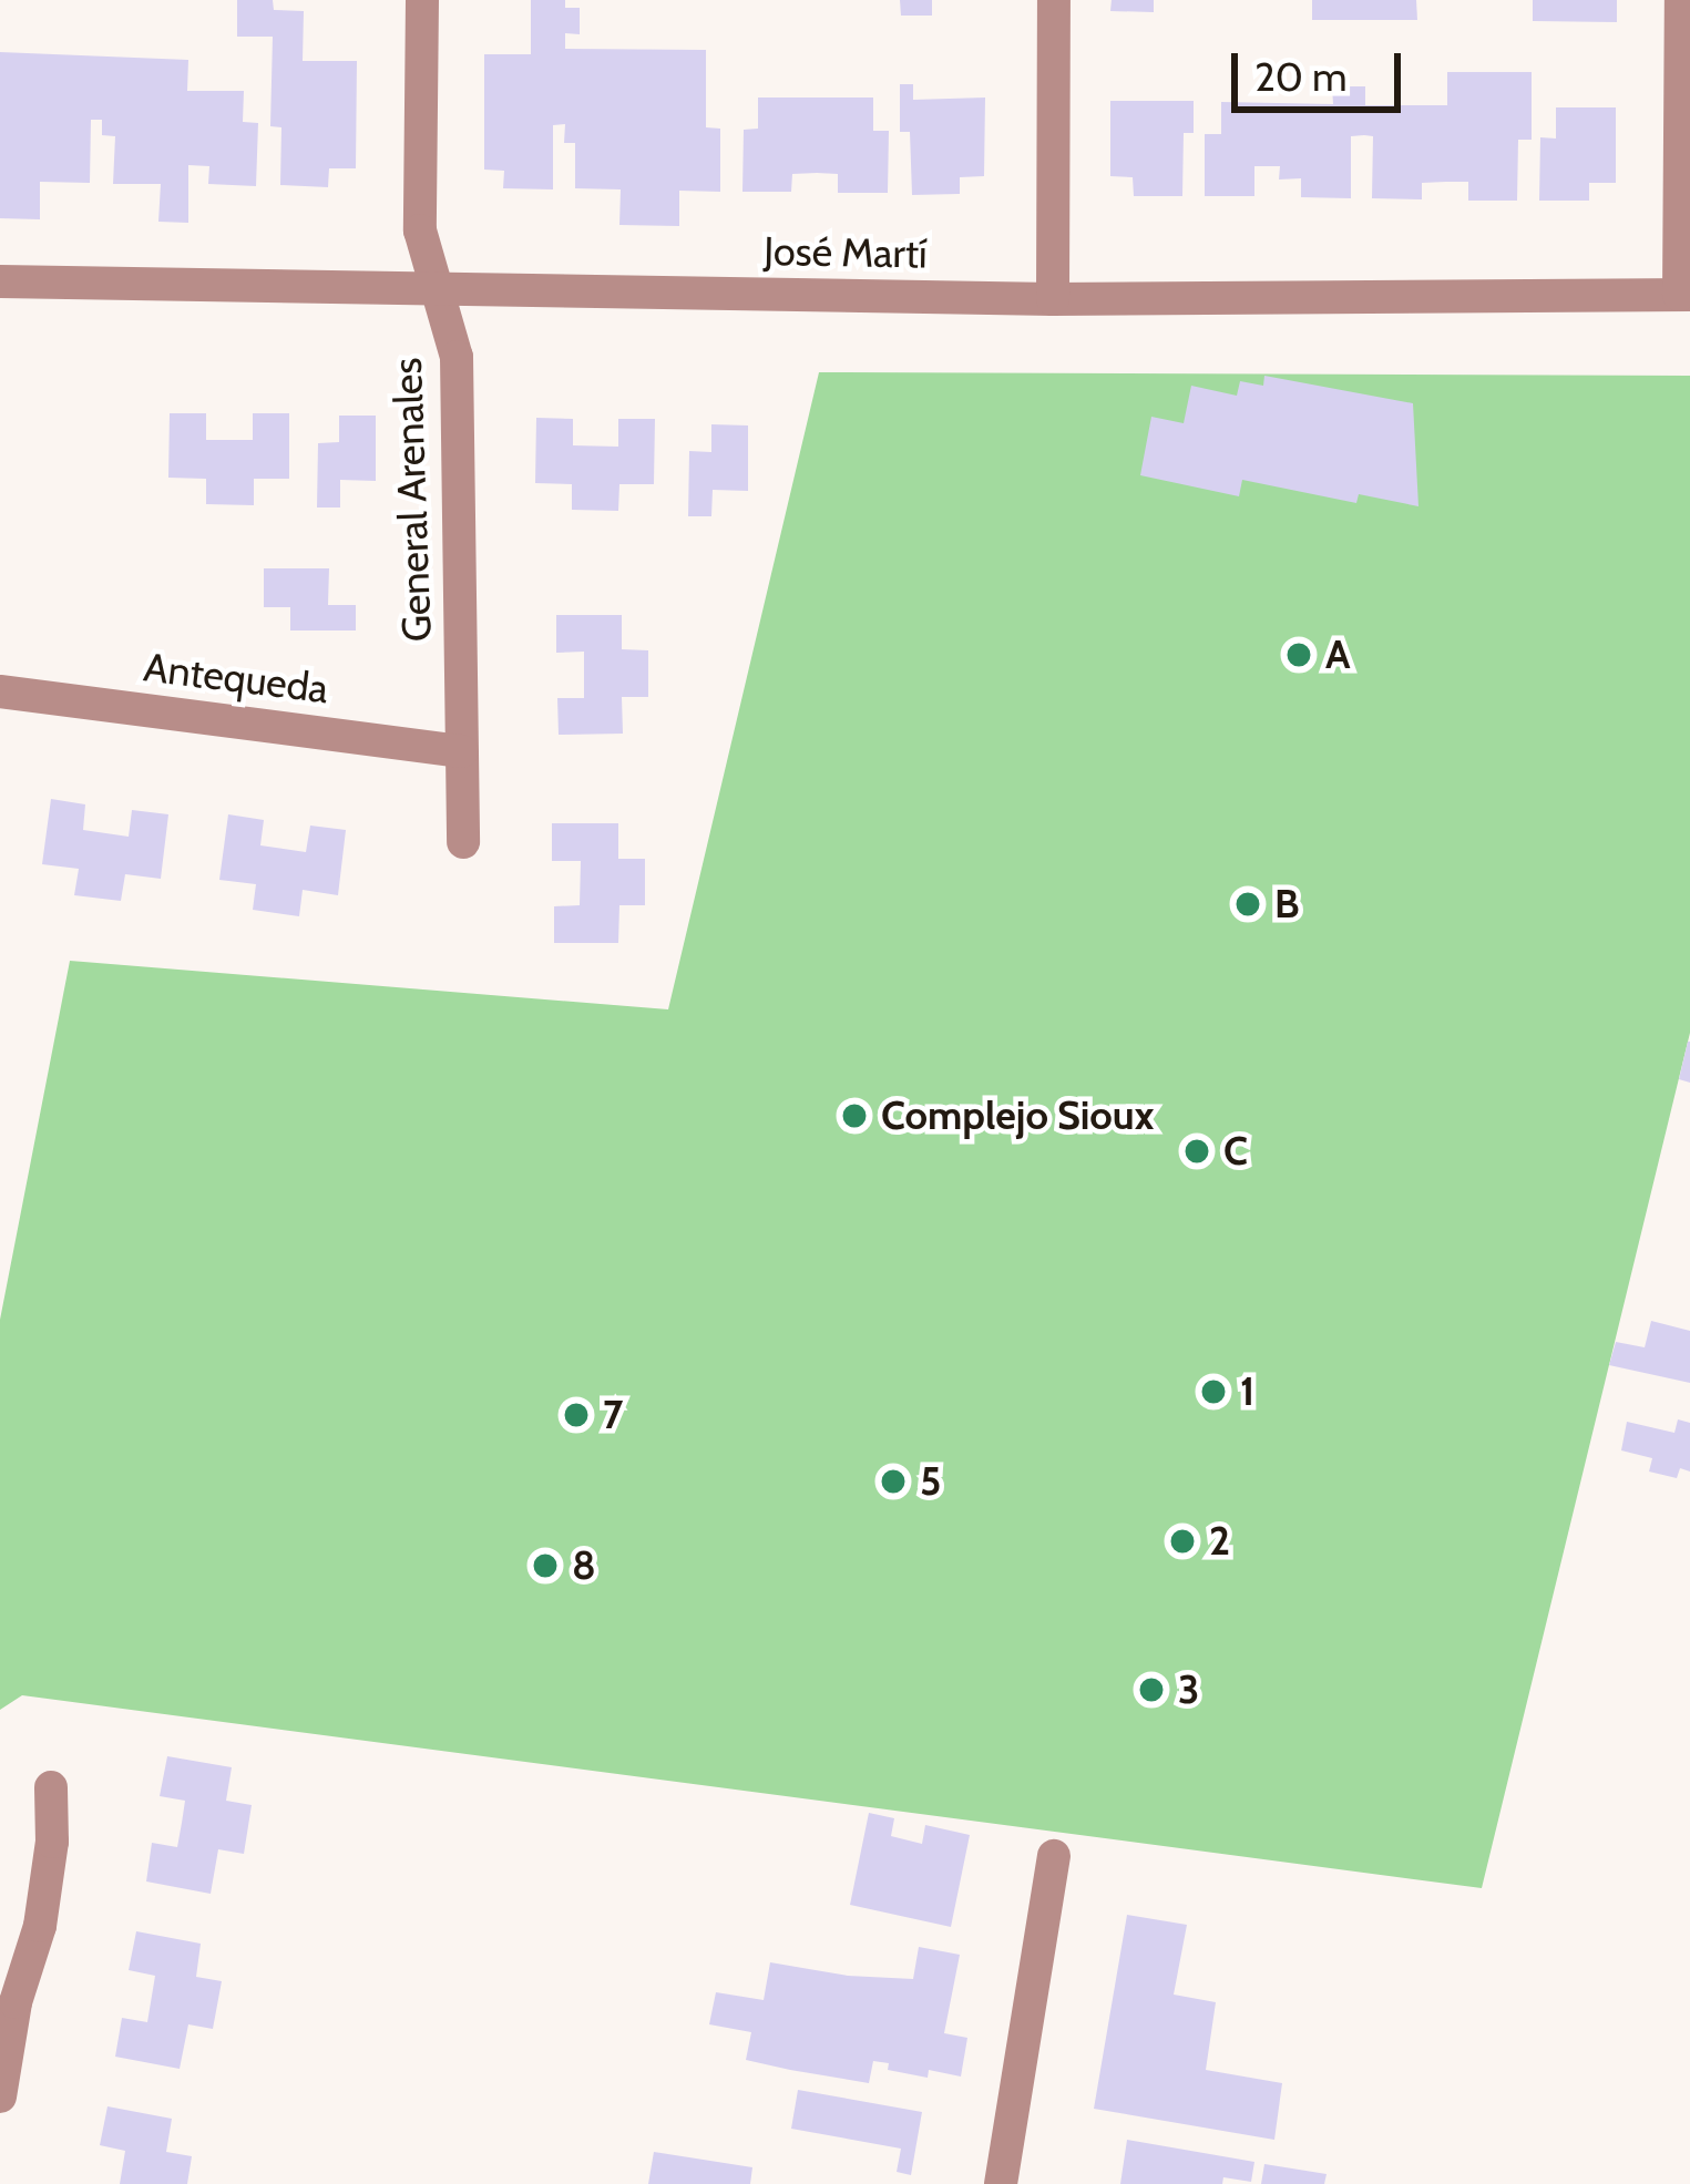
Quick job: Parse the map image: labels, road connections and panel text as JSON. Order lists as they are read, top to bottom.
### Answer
{
  "streets": {
    "street": ["José Martí", "General Arenales", "Antequeda"]
  },
  "crossings": [
    ["José Martí", "General Arenales"],
    ["General Arenales", "Antequeda"]
  ],
  "places": [
    "A",
    "B",
    "Complejo Sioux",
    "C",
    "1",
    "7",
    "5",
    "2",
    "8",
    "3"
  ],
  "scale_bar": "20 m"
}
